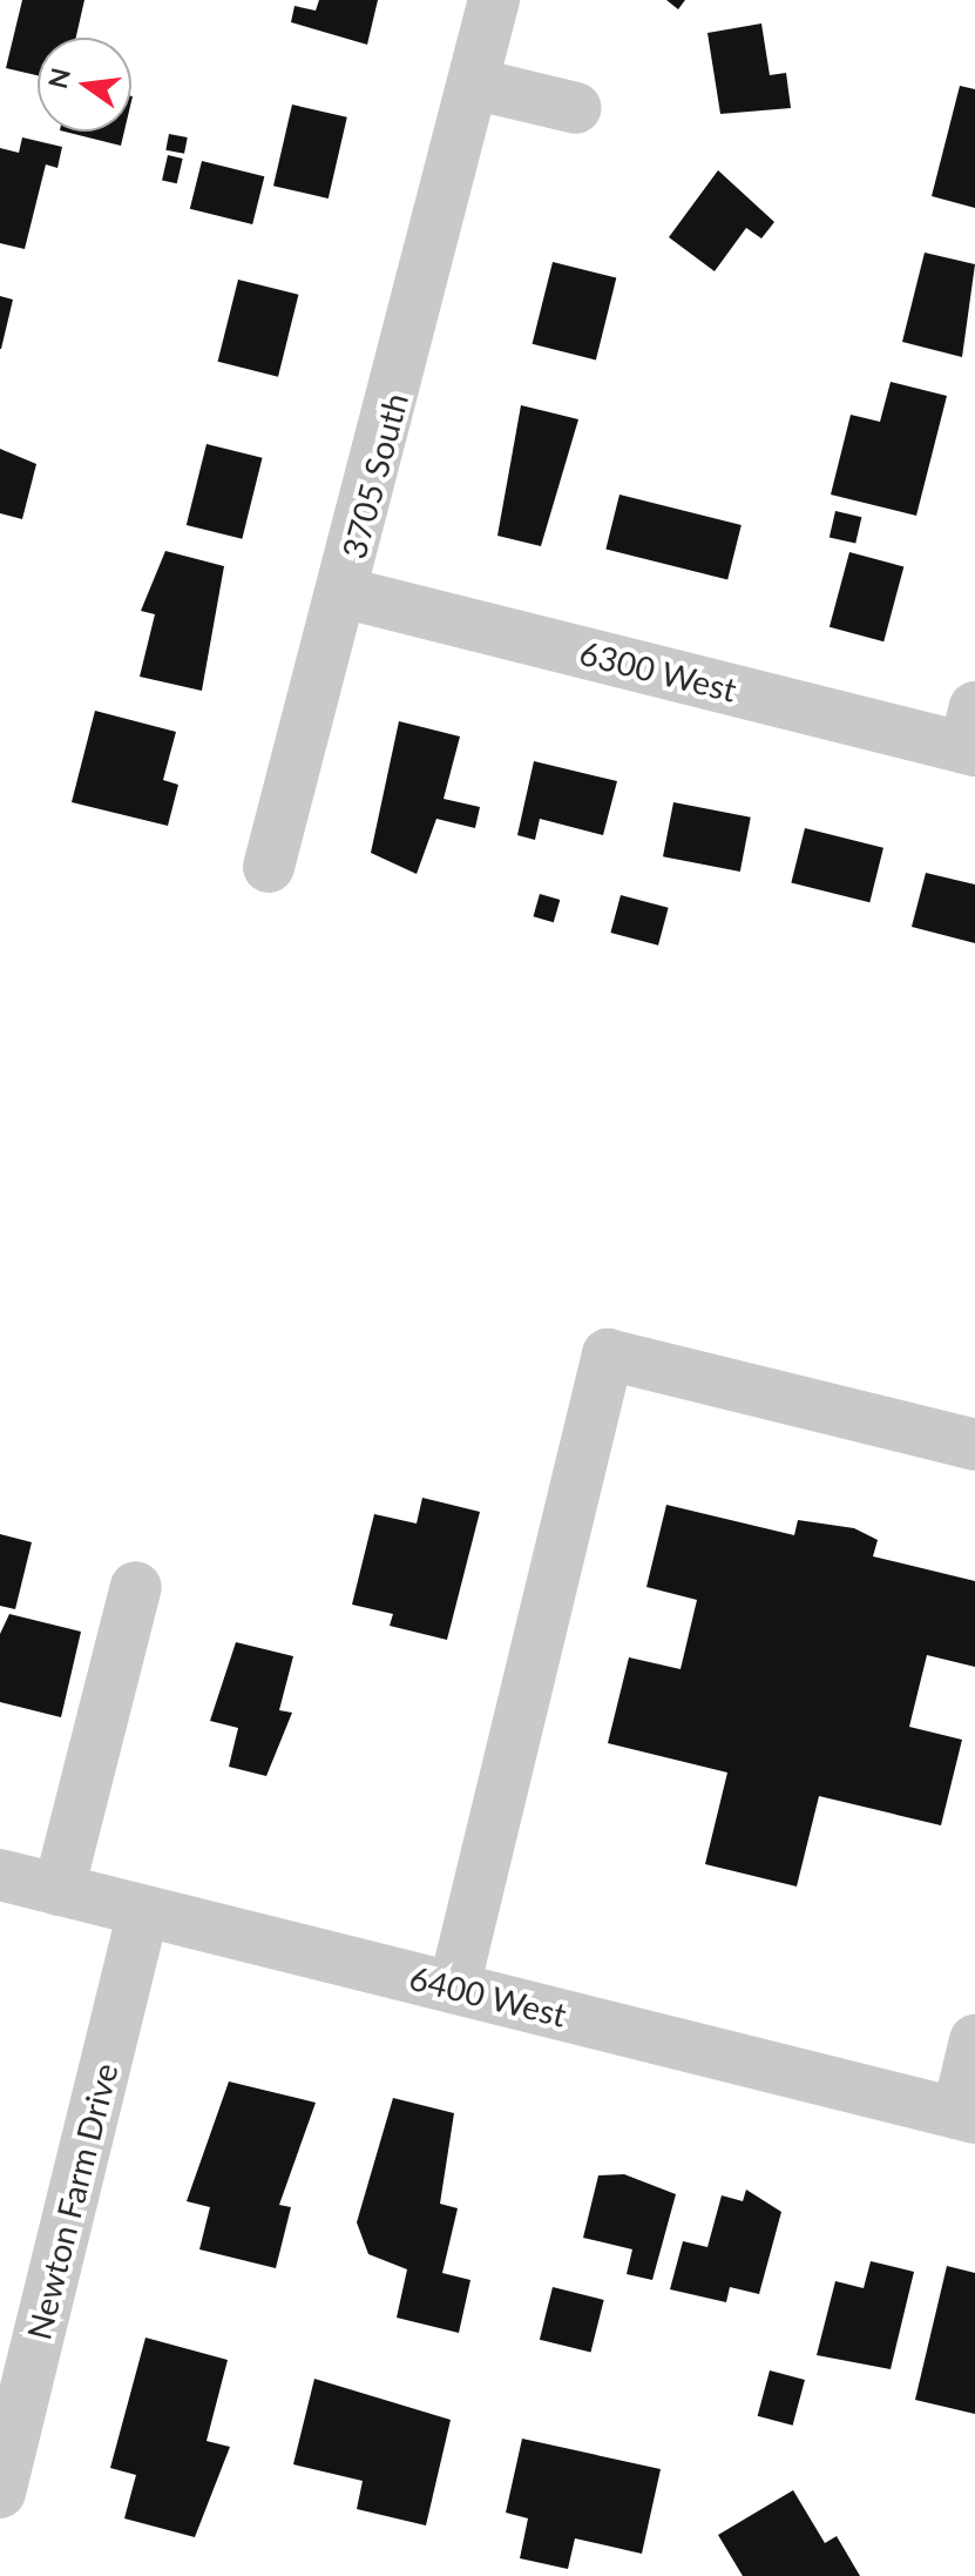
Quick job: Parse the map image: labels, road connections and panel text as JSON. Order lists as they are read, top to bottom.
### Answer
{
  "streets": {
    "street": [
      "3705 South",
      "6300 West",
      "6400 West",
      "Newton Farm Drive"
    ]
  },
  "crossings": [
    ["3705 South", "6300 West"],
    ["6400 West", "Newton Farm Drive"]
  ],
  "north": "left"
}
